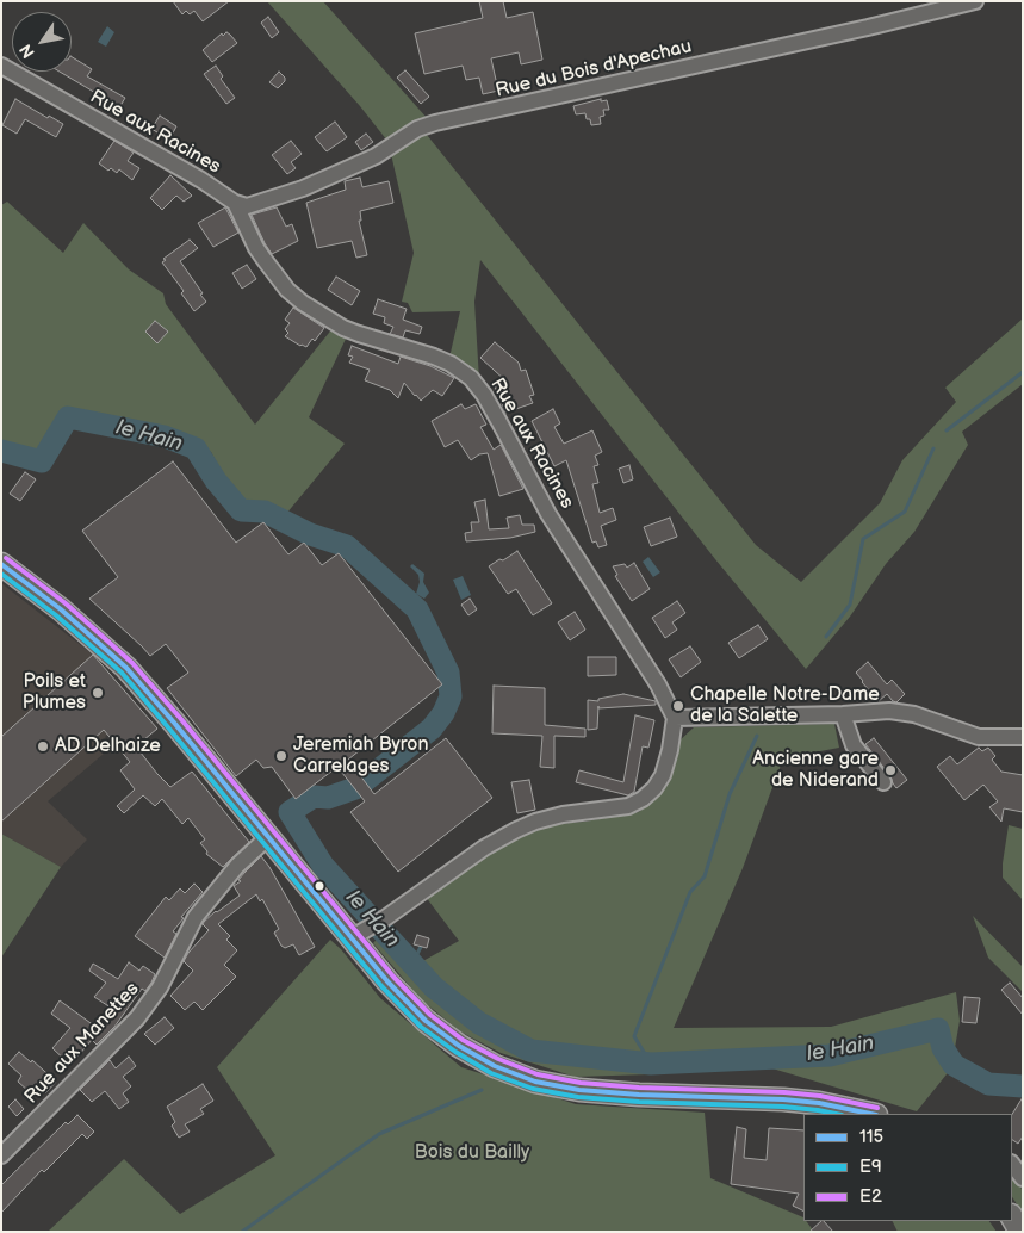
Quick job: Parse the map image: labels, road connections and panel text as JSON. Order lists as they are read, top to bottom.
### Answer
{
  "streets": {
    "street": ["Rue du Bois d'Apechau", "Rue aux Racines", "Rue aux Manettes"]
  },
  "crossings": [
    ["Rue du Bois d'Apechau", "Rue aux Racines"]
  ],
  "water": ["le Hain"],
  "parks": ["Bois du Bailly"],
  "places": [
    "Poils et Plumes",
    "Chapelle Notre-Dame de la Salette",
    "AD Delhaize",
    "Jeremiah Byron Carrelages",
    "Ancienne gare de Niderand"
  ],
  "lines": ["transit line E2", "transit line 115", "transit line E9"],
  "legend": ["115", "E9", "E2"],
  "north": "bottom left"
}
